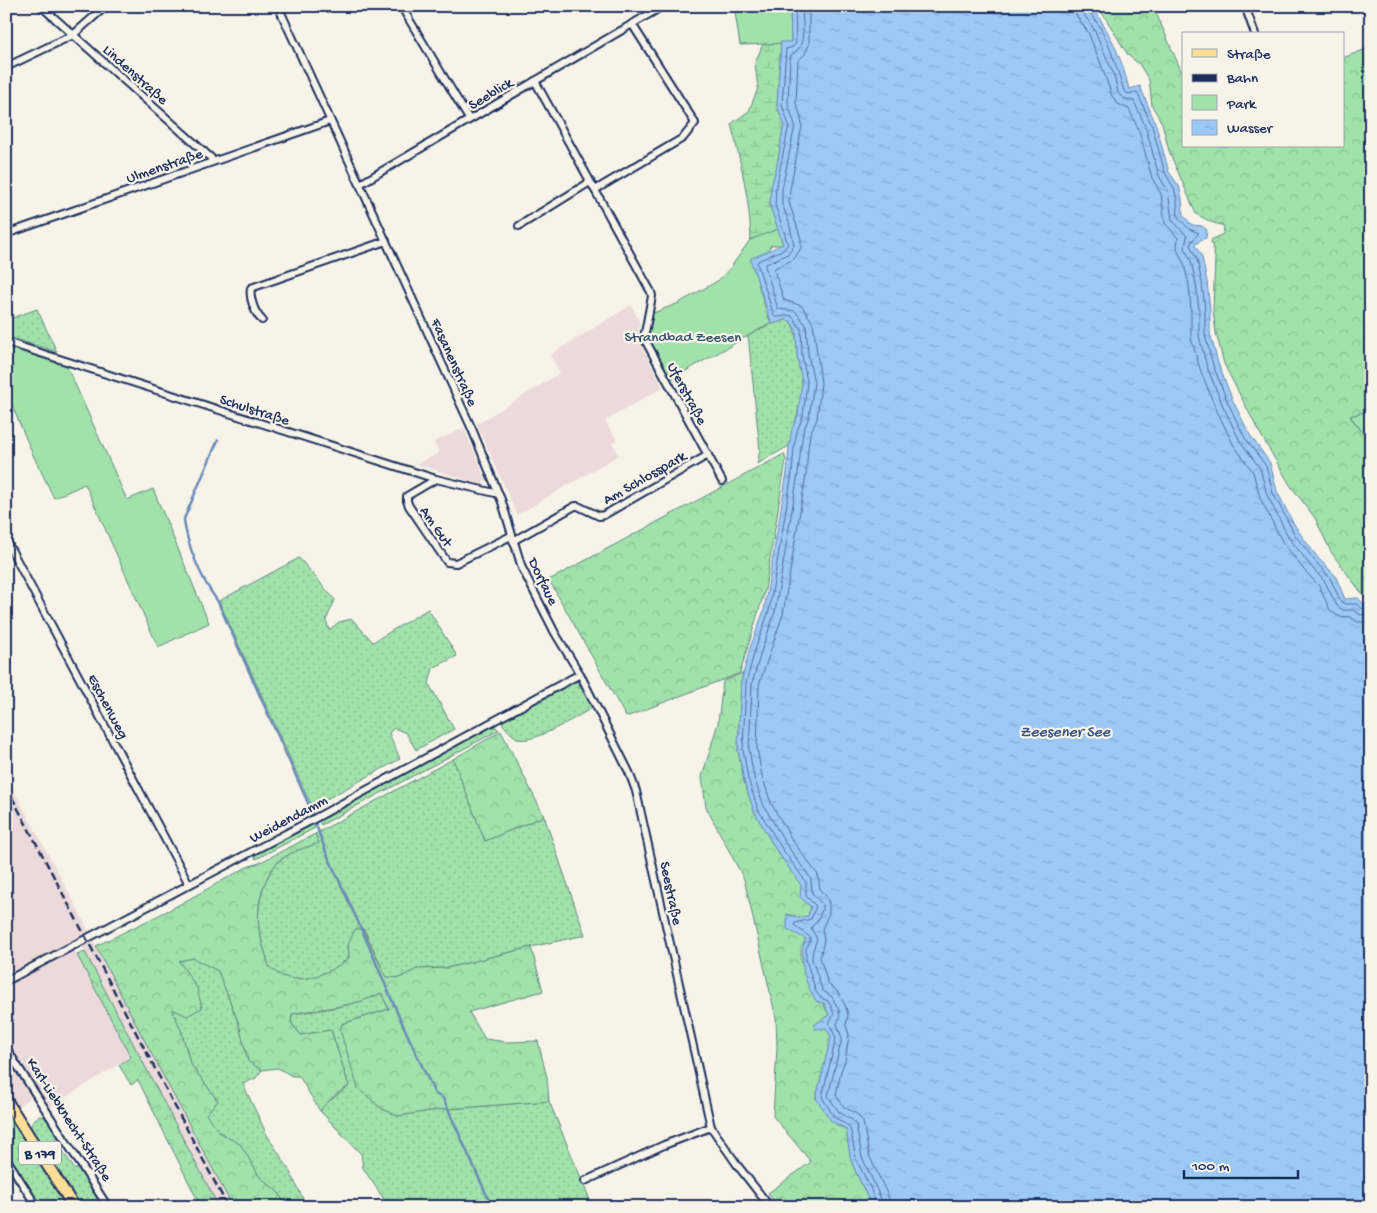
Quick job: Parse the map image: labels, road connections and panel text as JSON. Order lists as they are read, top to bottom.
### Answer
{
  "streets": {
    "main road": ["B 179"],
    "street": [
      "Lindenstraße",
      "Seeblick",
      "Ulmenstraße",
      "Fasanenstraße",
      "Uferstraße",
      "Schulstraße",
      "Am Schlosspark",
      "Am Gut",
      "Dorfaue",
      "Eschenweg",
      "Weidendamm",
      "Seestraße",
      "Karl-Liebknecht-Straße"
    ]
  },
  "crossings": [
    ["Lindenstraße", "Ulmenstraße"],
    ["Seeblick", "Fasanenstraße"],
    ["Seeblick", "Uferstraße"],
    ["Ulmenstraße", "Fasanenstraße"],
    ["Fasanenstraße", "Schulstraße"],
    ["Fasanenstraße", "Dorfaue"],
    ["Uferstraße", "Am Schlosspark"],
    ["Schulstraße", "Am Gut"],
    ["Schulstraße", "Dorfaue"],
    ["Am Schlosspark", "Am Gut"],
    ["Am Schlosspark", "Dorfaue"],
    ["Am Gut", "Dorfaue"],
    ["Dorfaue", "Weidendamm"],
    ["Dorfaue", "Seestraße"],
    ["Eschenweg", "Weidendamm"],
    ["Weidendamm", "Seestraße"]
  ],
  "water": ["Zeesener See"],
  "parks": ["Strandbad Zeesen"],
  "legend": [
    "Straße",
    "Bahn",
    "Park",
    "Wasser"
  ],
  "scale_bar": "100 m"
}
